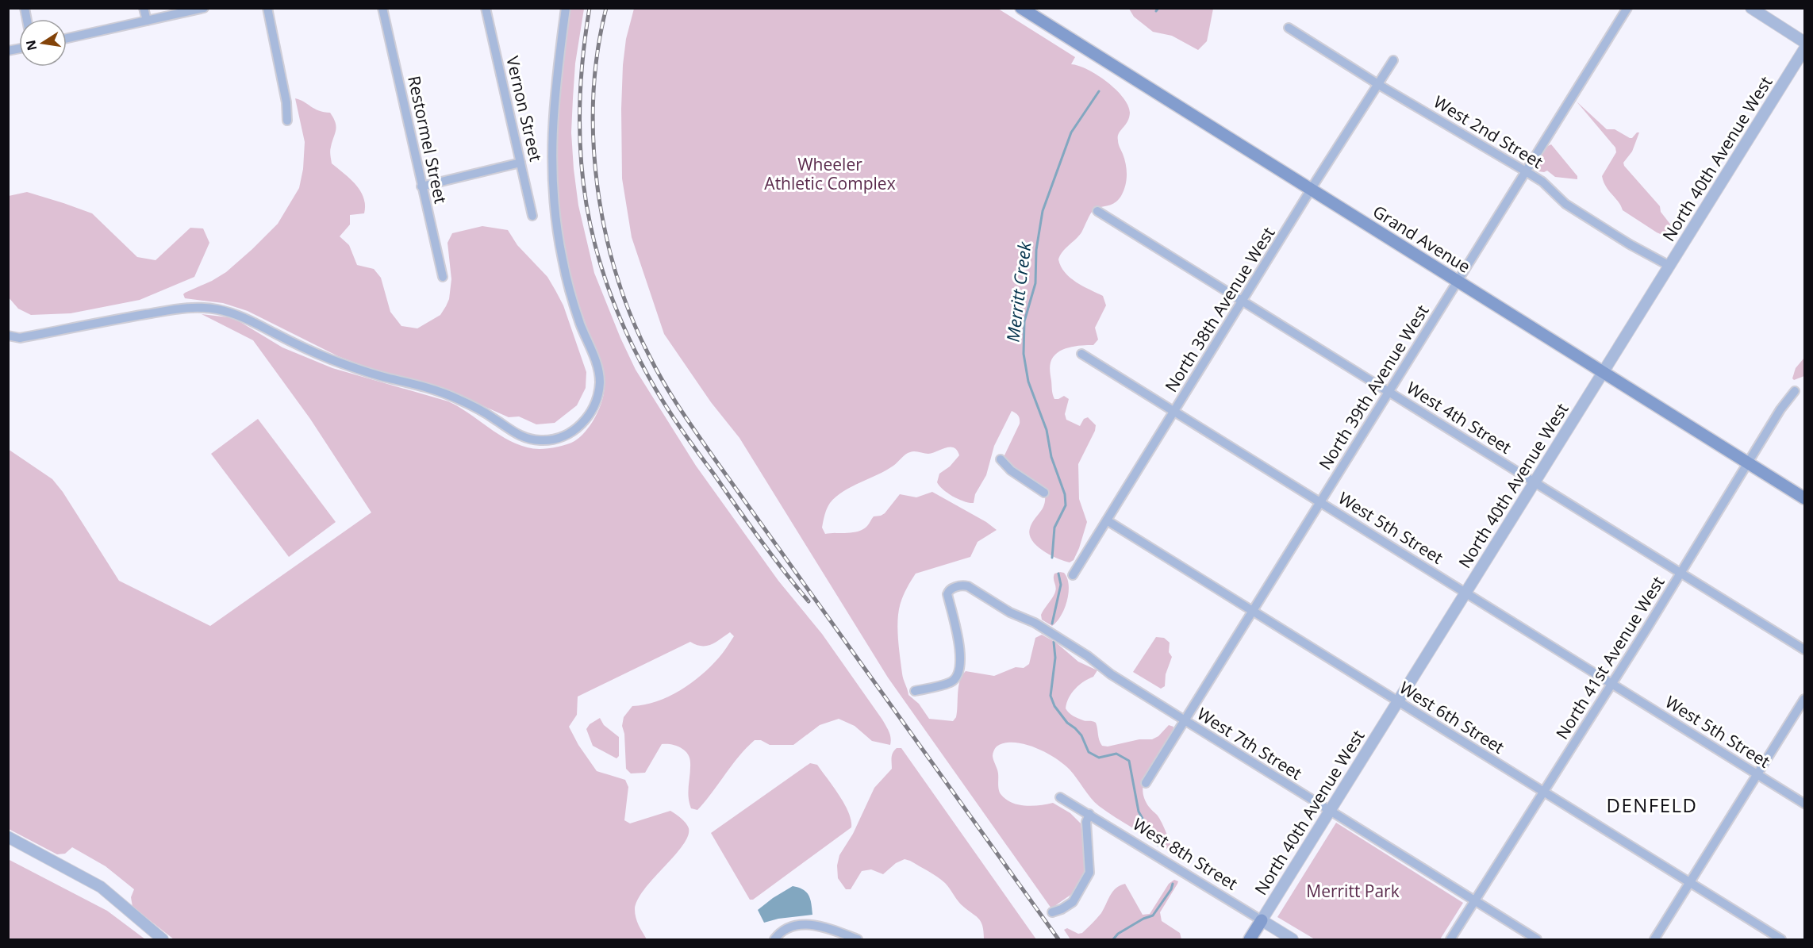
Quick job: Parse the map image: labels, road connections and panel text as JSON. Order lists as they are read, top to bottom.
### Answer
{
  "streets": {
    "main road": ["North 40th Avenue West", "Grand Avenue"],
    "street": [
      "Vernon Street",
      "West 2nd Street",
      "Restormel Street",
      "North 38th Avenue West",
      "North 39th Avenue West",
      "West 4th Street",
      "West 5th Street",
      "North 41st Avenue West",
      "West 6th Street",
      "West 7th Street",
      "West 8th Street"
    ]
  },
  "crossings": [
    ["West 2nd Street", "North 40th Avenue West"],
    ["West 2nd Street", "North 38th Avenue West"],
    ["West 2nd Street", "North 39th Avenue West"],
    ["North 40th Avenue West", "Grand Avenue"],
    ["North 40th Avenue West", "West 4th Street"],
    ["North 40th Avenue West", "West 5th Street"],
    ["North 40th Avenue West", "West 6th Street"],
    ["North 40th Avenue West", "West 7th Street"],
    ["North 40th Avenue West", "West 8th Street"],
    ["Grand Avenue", "North 38th Avenue West"],
    ["Grand Avenue", "North 39th Avenue West"],
    ["Grand Avenue", "North 41st Avenue West"],
    ["North 38th Avenue West", "West 4th Street"],
    ["North 38th Avenue West", "West 5th Street"],
    ["North 38th Avenue West", "West 6th Street"],
    ["North 39th Avenue West", "West 4th Street"],
    ["North 39th Avenue West", "West 5th Street"],
    ["North 39th Avenue West", "West 6th Street"],
    ["North 39th Avenue West", "West 7th Street"],
    ["West 4th Street", "North 41st Avenue West"],
    ["West 5th Street", "North 41st Avenue West"],
    ["North 41st Avenue West", "West 6th Street"],
    ["North 41st Avenue West", "West 7th Street"]
  ],
  "districts": ["DENFELD"],
  "water": ["Merritt Creek"],
  "parks": ["Wheeler Athletic Complex", "Merritt Park"],
  "north": "left"
}
